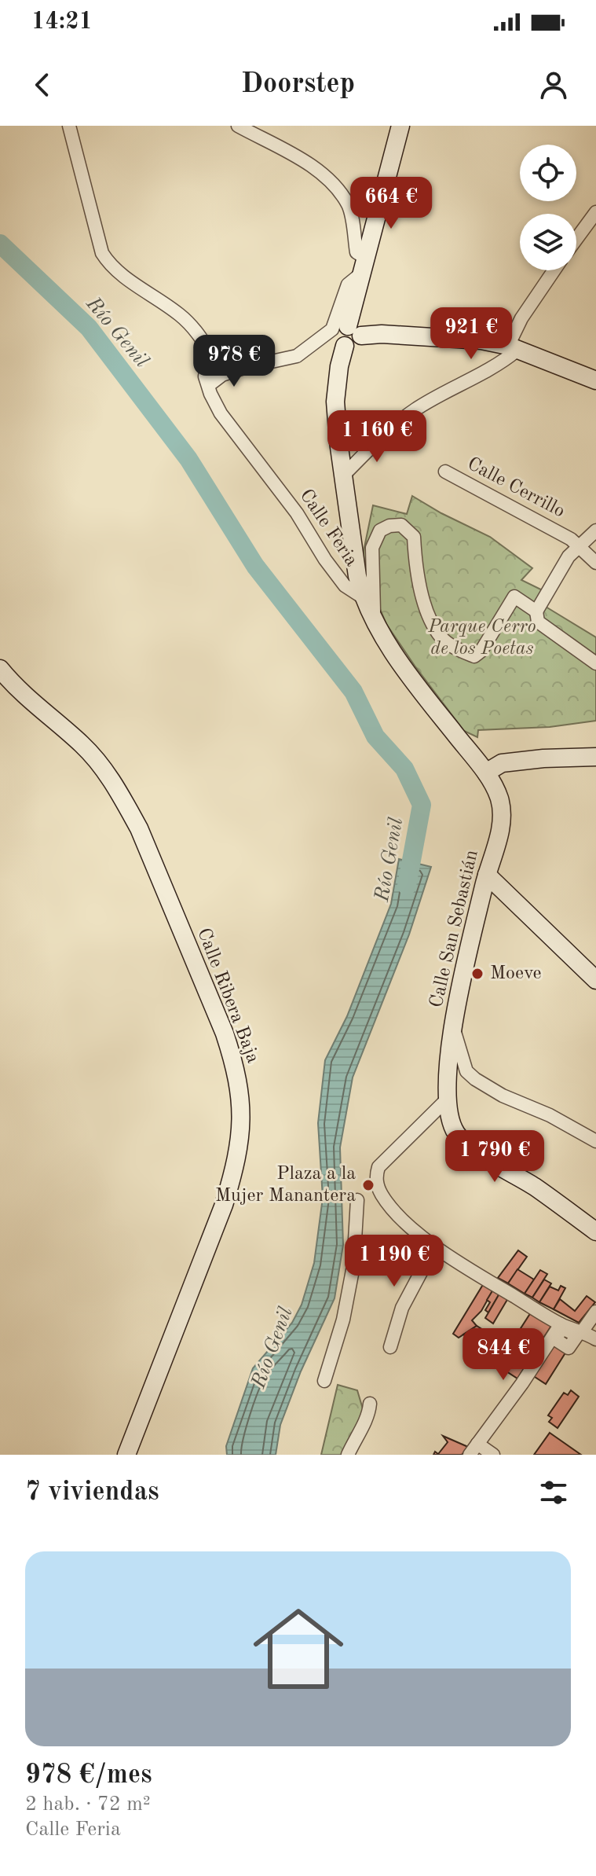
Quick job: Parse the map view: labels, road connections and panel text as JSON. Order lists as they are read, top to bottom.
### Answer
{
  "streets": {
    "street": [
      "Calle Cerrillo",
      "Calle Feria",
      "Calle San Sebastián",
      "Calle Ribera Baja"
    ]
  },
  "crossings": [
    ["Calle Feria", "Calle San Sebastián"]
  ],
  "water": ["Río Genil"],
  "parks": ["Parque Cerro de los Poetas"],
  "places": ["Moeve", "Plaza a la Mujer Manantera"],
  "page": {
    "status": "14:21",
    "header": "Doorstep",
    "price": [
      "664 €",
      "921 €",
      "978 €",
      "1 160 €",
      "1 790 €",
      "1 190 €",
      "844 €"
    ],
    "heading": "7 viviendas",
    "list": [
      {
        "name": "978 €/mes",
        "note": "2 hab. · 72 m² · Calle Feria"
      }
    ]
  }
}
